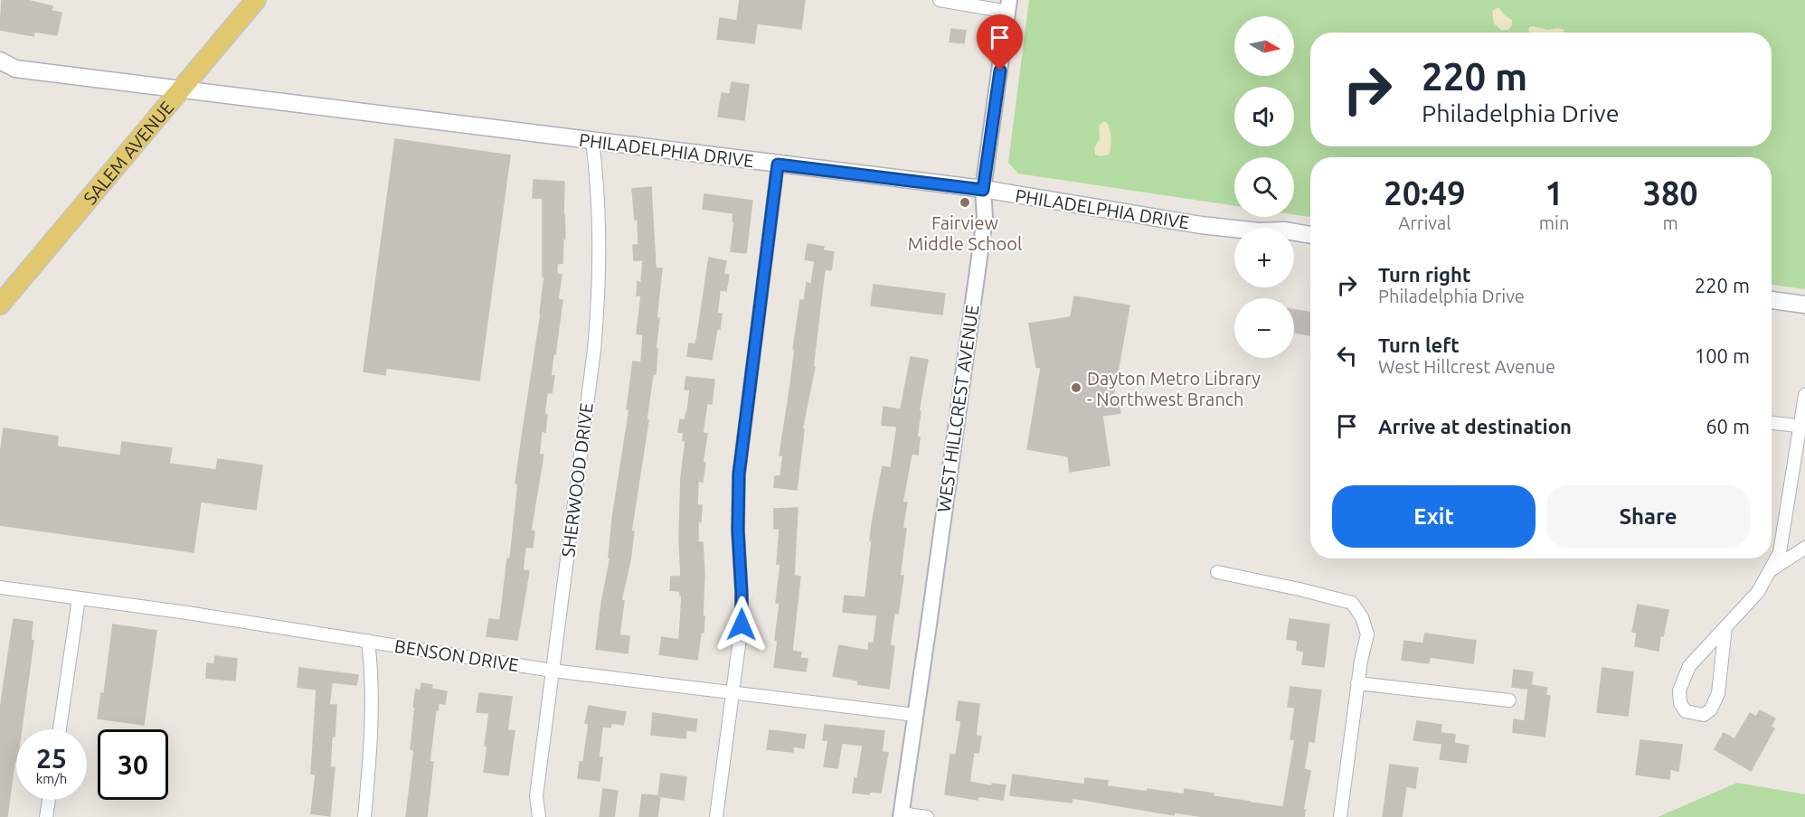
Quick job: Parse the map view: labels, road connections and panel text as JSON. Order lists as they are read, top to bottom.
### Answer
{
  "streets": {
    "main road": ["PHILADELPHIA DRIVE", "SALEM AVENUE"],
    "street": ["WEST HILLCREST AVENUE", "SHERWOOD DRIVE", "BENSON DRIVE"]
  },
  "crossings": [
    ["PHILADELPHIA DRIVE", "SALEM AVENUE"],
    ["PHILADELPHIA DRIVE", "WEST HILLCREST AVENUE"],
    ["PHILADELPHIA DRIVE", "SHERWOOD DRIVE"],
    ["WEST HILLCREST AVENUE", "BENSON DRIVE"],
    ["SHERWOOD DRIVE", "BENSON DRIVE"]
  ],
  "places": ["Fairview Middle School", "Dayton Metro Library - Northwest Branch"],
  "north": "right",
  "page": {
    "map_buttons": ["+", "−"],
    "turn": ["220 m", "Philadelphia Drive"],
    "eta": [
      "20:49",
      "Arrival",
      "1",
      "min",
      "380",
      "m"
    ],
    "list": [
      {
        "name": "Turn right",
        "note": "Philadelphia Drive",
        "value": "220 m"
      },
      {
        "name": "Turn left",
        "note": "West Hillcrest Avenue",
        "value": "100 m"
      },
      {
        "name": "Arrive at destination",
        "value": "60 m"
      }
    ],
    "buttons": ["Exit", "Share"],
    "speed": "25 km/h",
    "limit": "30"
  }
}
